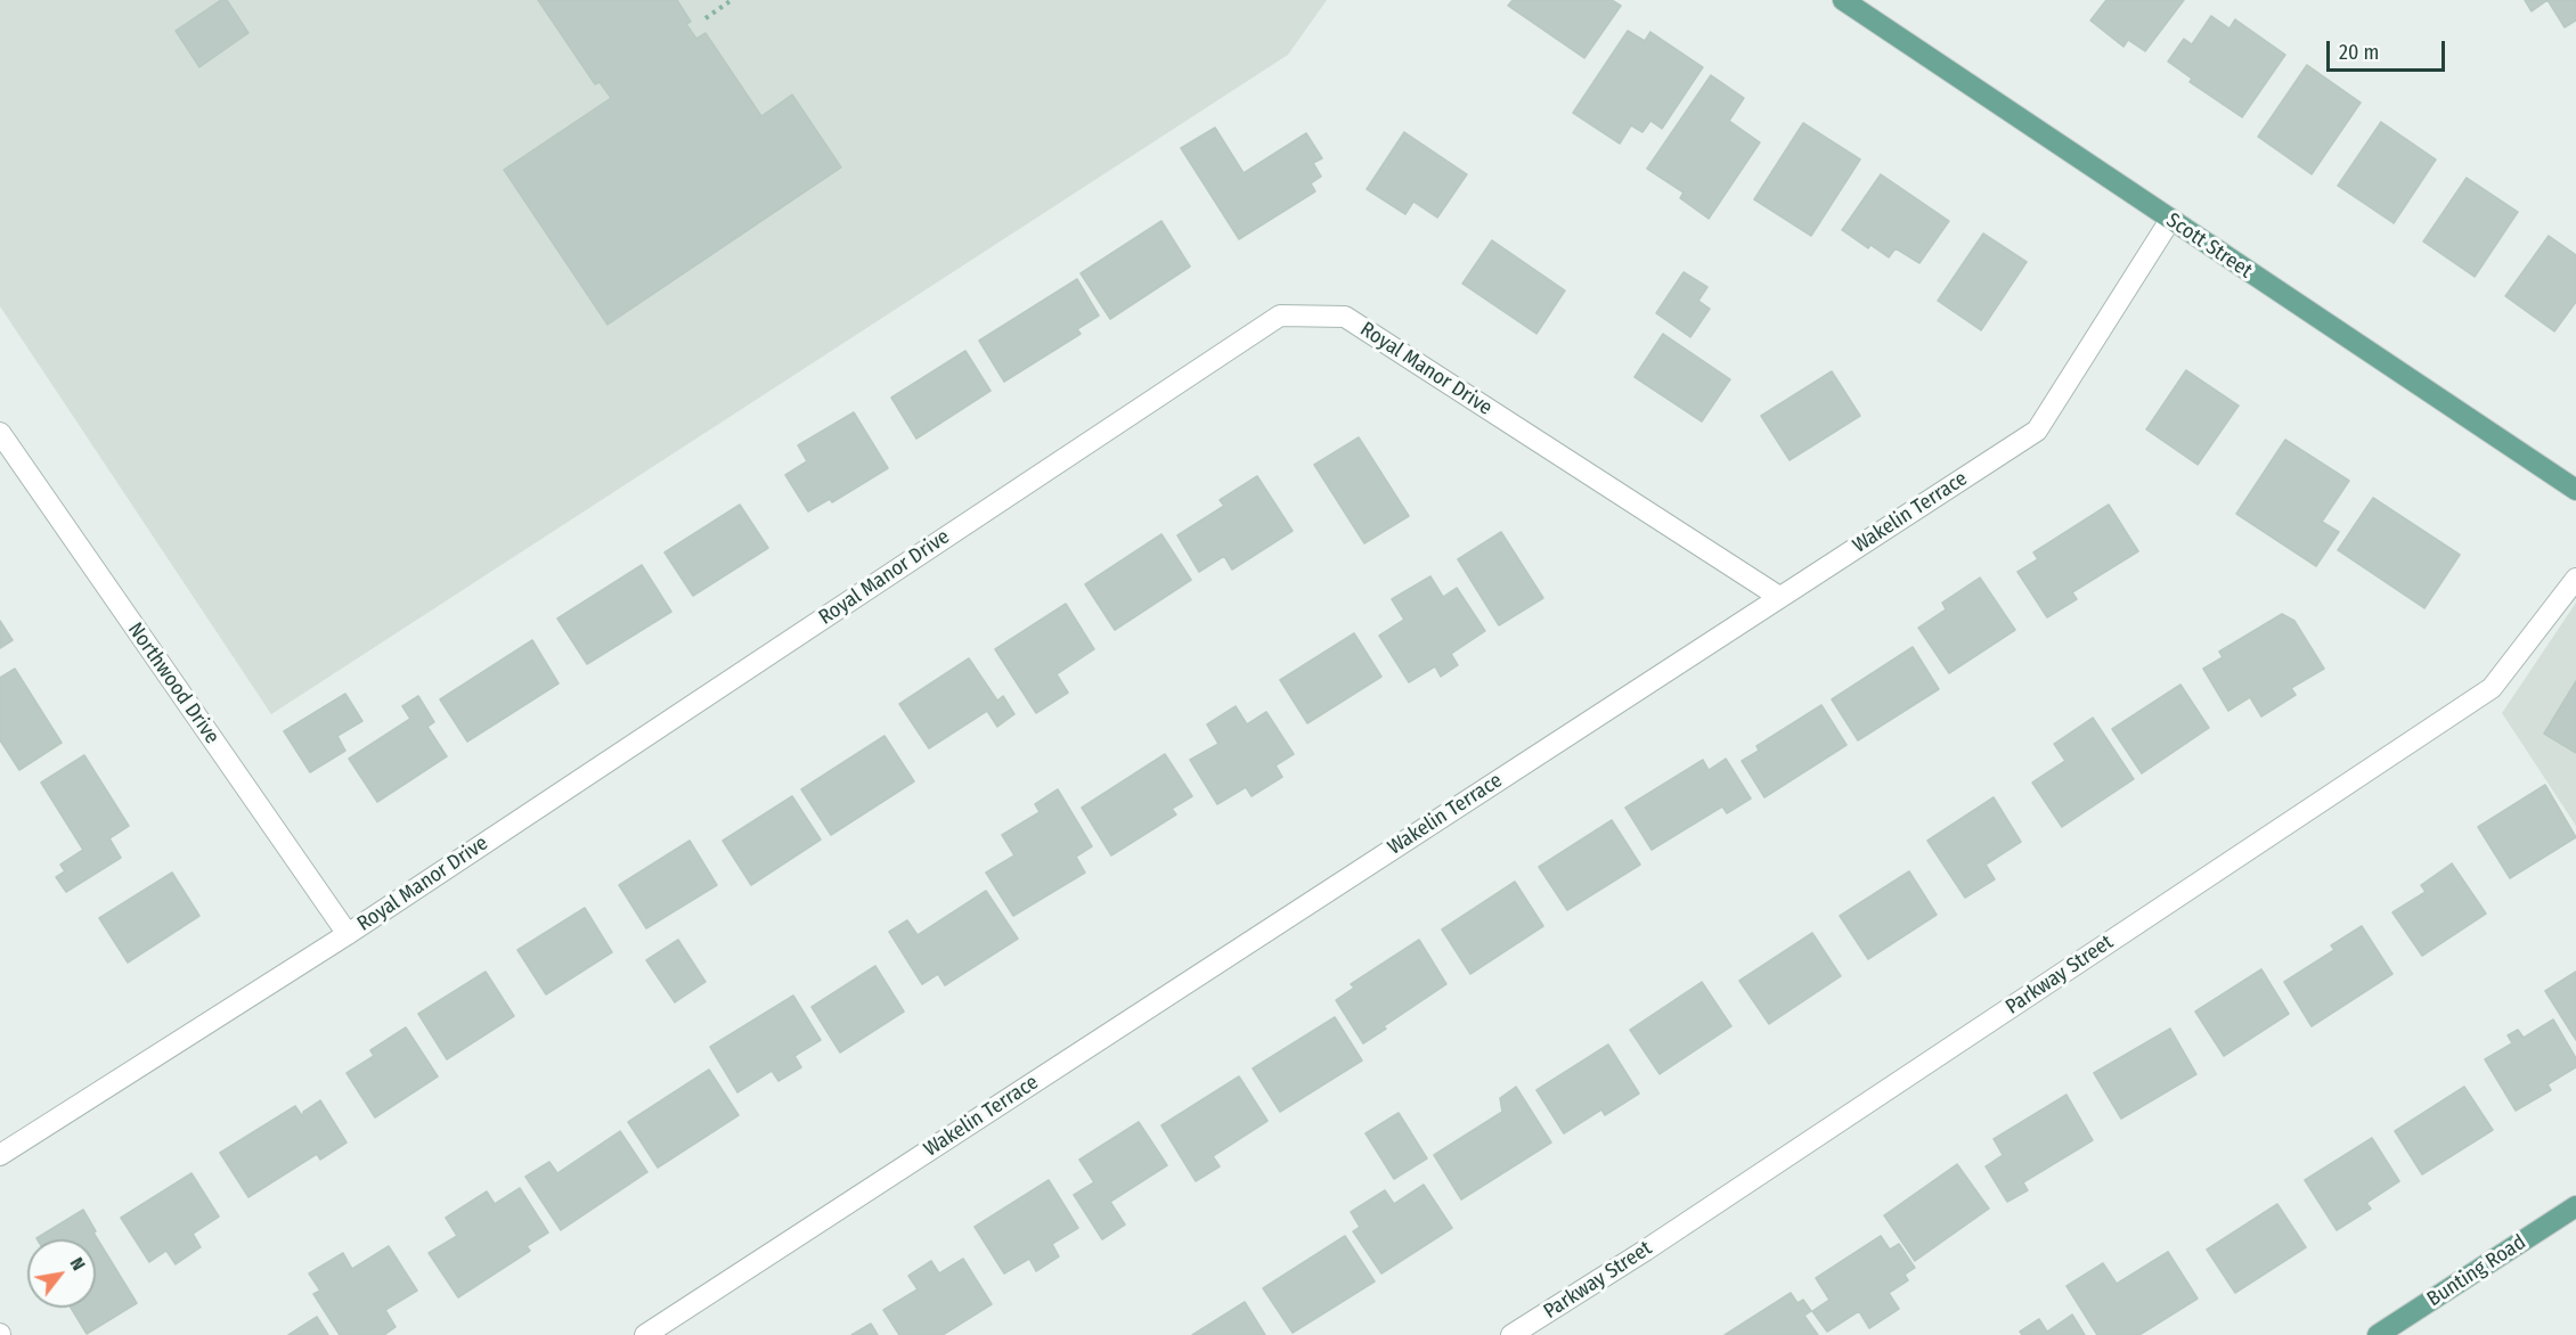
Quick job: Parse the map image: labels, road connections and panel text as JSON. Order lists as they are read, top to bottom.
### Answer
{
  "streets": {
    "main road": ["Scott Street", "Bunting Road"],
    "street": [
      "Royal Manor Drive",
      "Wakelin Terrace",
      "Northwood Drive",
      "Parkway Street"
    ]
  },
  "crossings": [
    ["Scott Street", "Wakelin Terrace"],
    ["Royal Manor Drive", "Wakelin Terrace"],
    ["Royal Manor Drive", "Northwood Drive"]
  ],
  "scale_bar": "20 m",
  "north": "top right"
}
